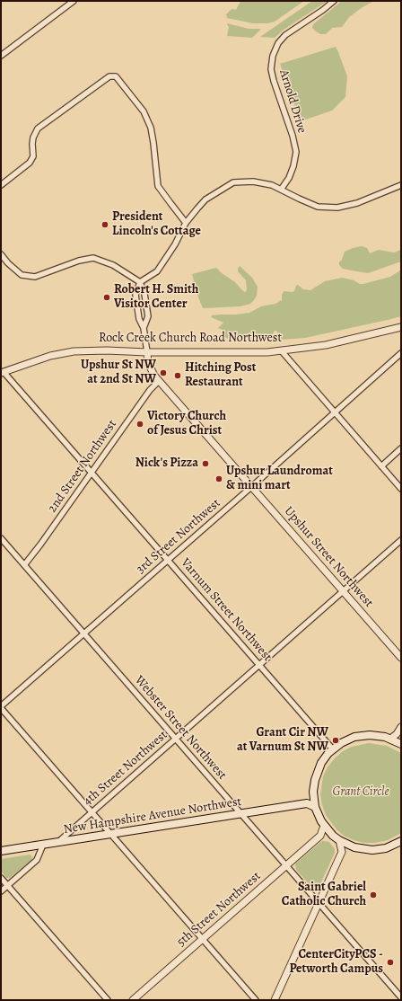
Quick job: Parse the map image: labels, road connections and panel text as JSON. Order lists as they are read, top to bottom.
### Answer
{
  "streets": {
    "main road": ["New Hampshire Avenue Northwest"],
    "street": [
      "Arnold Drive",
      "Rock Creek Church Road Northwest",
      "2nd Street Northwest",
      "3rd Street Northwest",
      "Upshur Street Northwest",
      "Varnum Street Northwest",
      "Webster Street Northwest",
      "4th Street Northwest",
      "5th Street Northwest"
    ]
  },
  "crossings": [
    ["Rock Creek Church Road Northwest", "Upshur Street Northwest"],
    ["Rock Creek Church Road Northwest", "Varnum Street Northwest"],
    ["2nd Street Northwest", "Upshur Street Northwest"],
    ["2nd Street Northwest", "Varnum Street Northwest"],
    ["2nd Street Northwest", "Webster Street Northwest"],
    ["3rd Street Northwest", "Upshur Street Northwest"],
    ["3rd Street Northwest", "Varnum Street Northwest"],
    ["3rd Street Northwest", "Webster Street Northwest"],
    ["Upshur Street Northwest", "4th Street Northwest"],
    ["Varnum Street Northwest", "4th Street Northwest"],
    ["Webster Street Northwest", "4th Street Northwest"],
    ["Webster Street Northwest", "New Hampshire Avenue Northwest"],
    ["Webster Street Northwest", "5th Street Northwest"],
    ["4th Street Northwest", "New Hampshire Avenue Northwest"]
  ],
  "parks": ["Grant Circle"],
  "places": [
    "President Lincoln's Cottage",
    "Robert H. Smith Visitor Center",
    "Upshur St NW at 2nd St NW",
    "Hitching Post Restaurant",
    "Victory Church of Jesus Christ",
    "Nick's Pizza",
    "Upshur Laundromat & mini mart",
    "Grant Cir NW at Varnum St NW",
    "Saint Gabriel Catholic Church",
    "CenterCityPCS - Petworth Campus"
  ]
}
